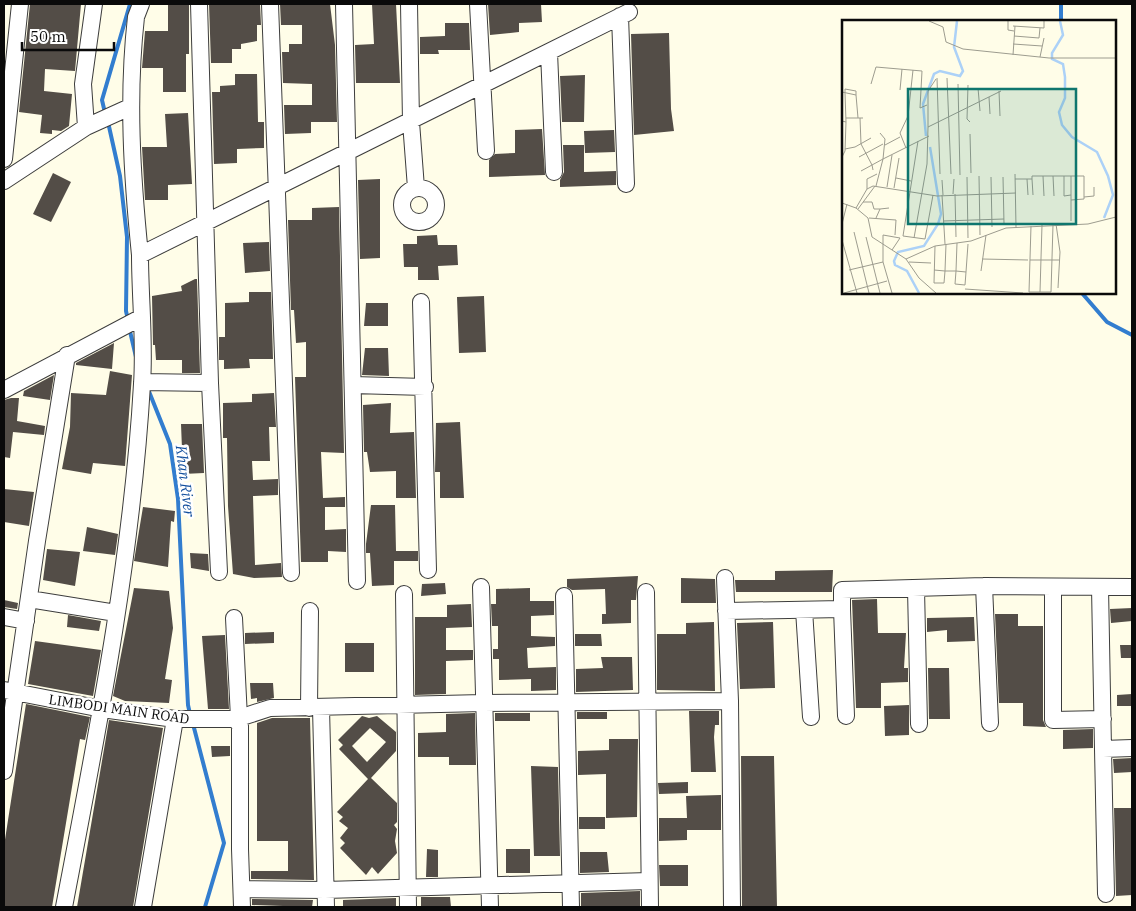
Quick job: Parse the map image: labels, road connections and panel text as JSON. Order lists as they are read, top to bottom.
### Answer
{
  "streets": {
    "street": ["LIMBODI MAIN ROAD"]
  },
  "water": ["Khan River"],
  "scale_bar": "50 m"
}
